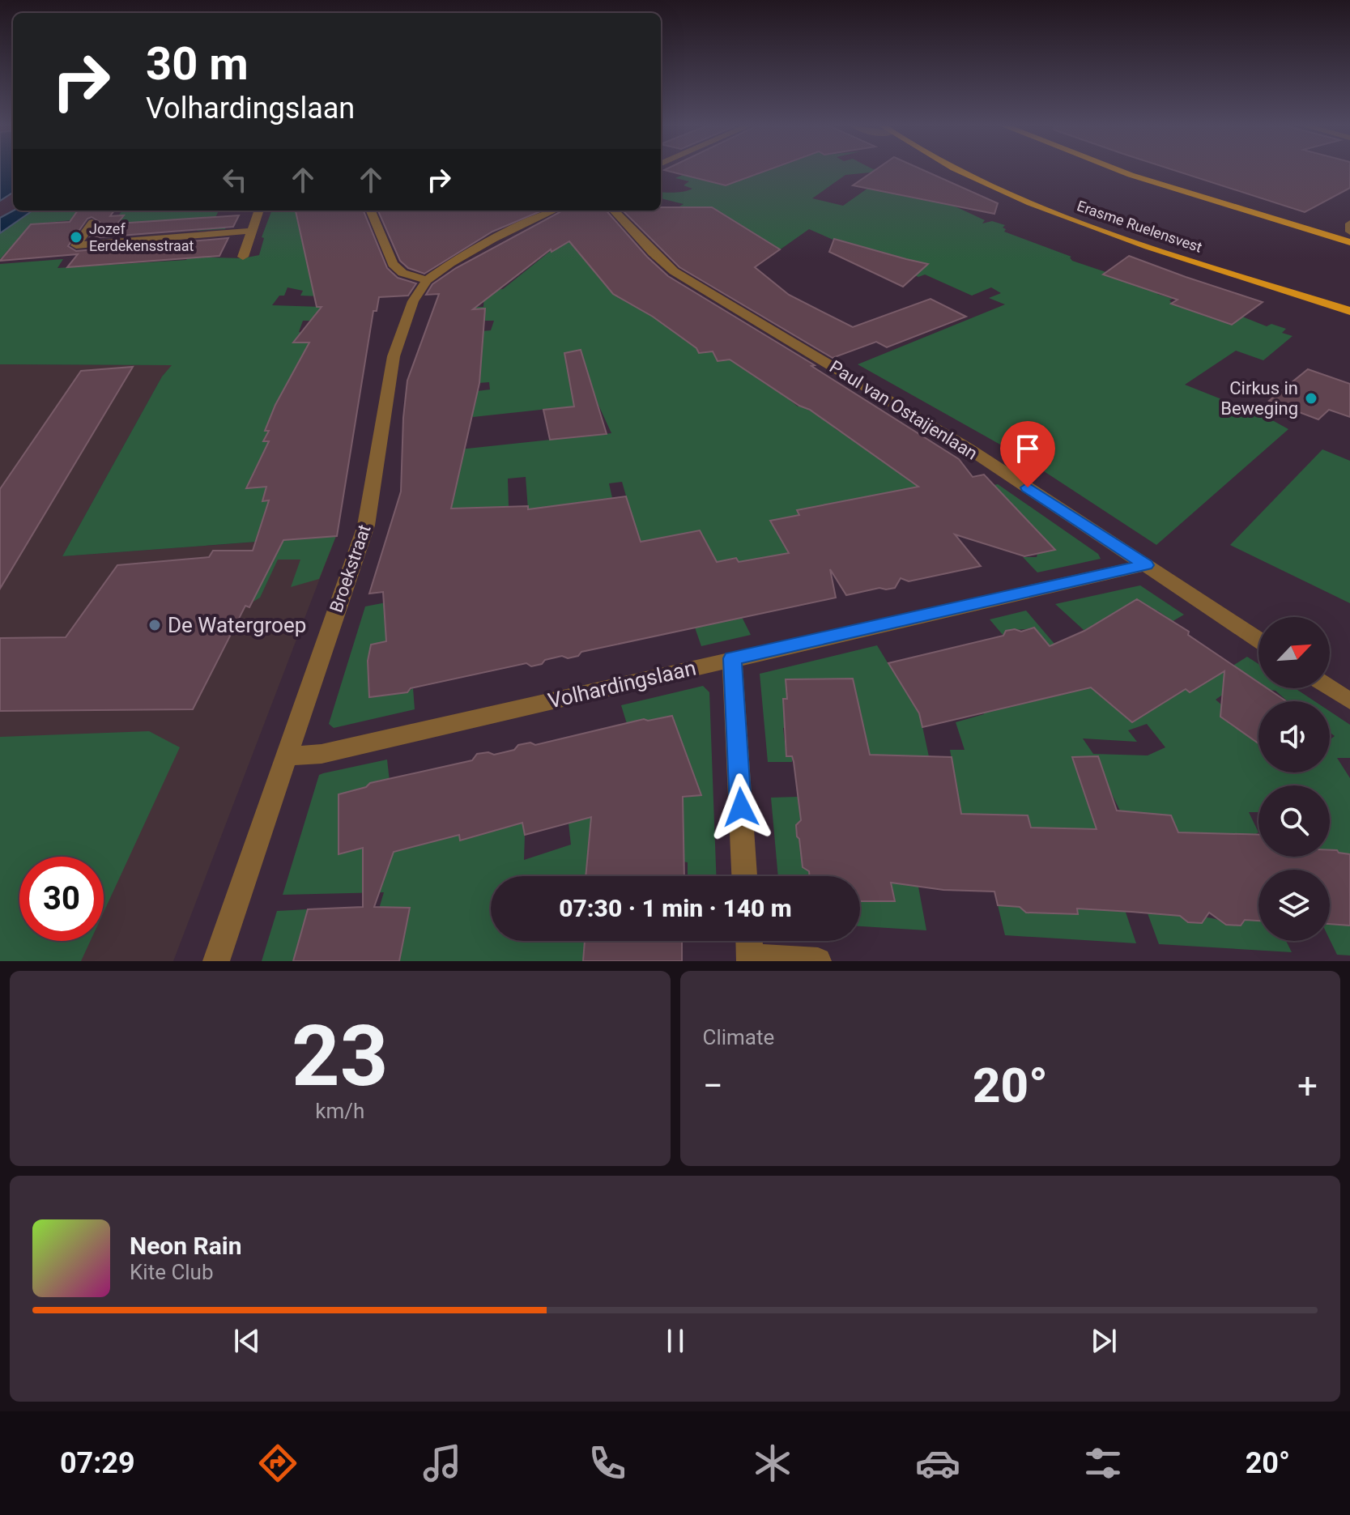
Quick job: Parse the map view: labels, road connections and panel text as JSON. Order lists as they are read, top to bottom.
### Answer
{
  "streets": {
    "main road": ["Erasme Ruelensvest"],
    "street": ["Paul van Ostaijenlaan", "Broekstraat", "Volhardingslaan"]
  },
  "crossings": [
    ["Paul van Ostaijenlaan", "Volhardingslaan"],
    ["Broekstraat", "Volhardingslaan"]
  ],
  "places": ["Jozef Eerdekensstraat", "Cirkus in Beweging", "De Watergroep"],
  "north": "top right",
  "page": {
    "turn": ["30 m", "Volhardingslaan"],
    "limit": "30",
    "trip": "07:30 · 1 min · 140 m",
    "tile": [
      ["23", "km/h"],
      "Climate"
    ],
    "heat": ["−", "20°", "+"],
    "song": ["Neon Rain", "Kite Club"],
    "tabs": ["07:29", "20°"]
  }
}
